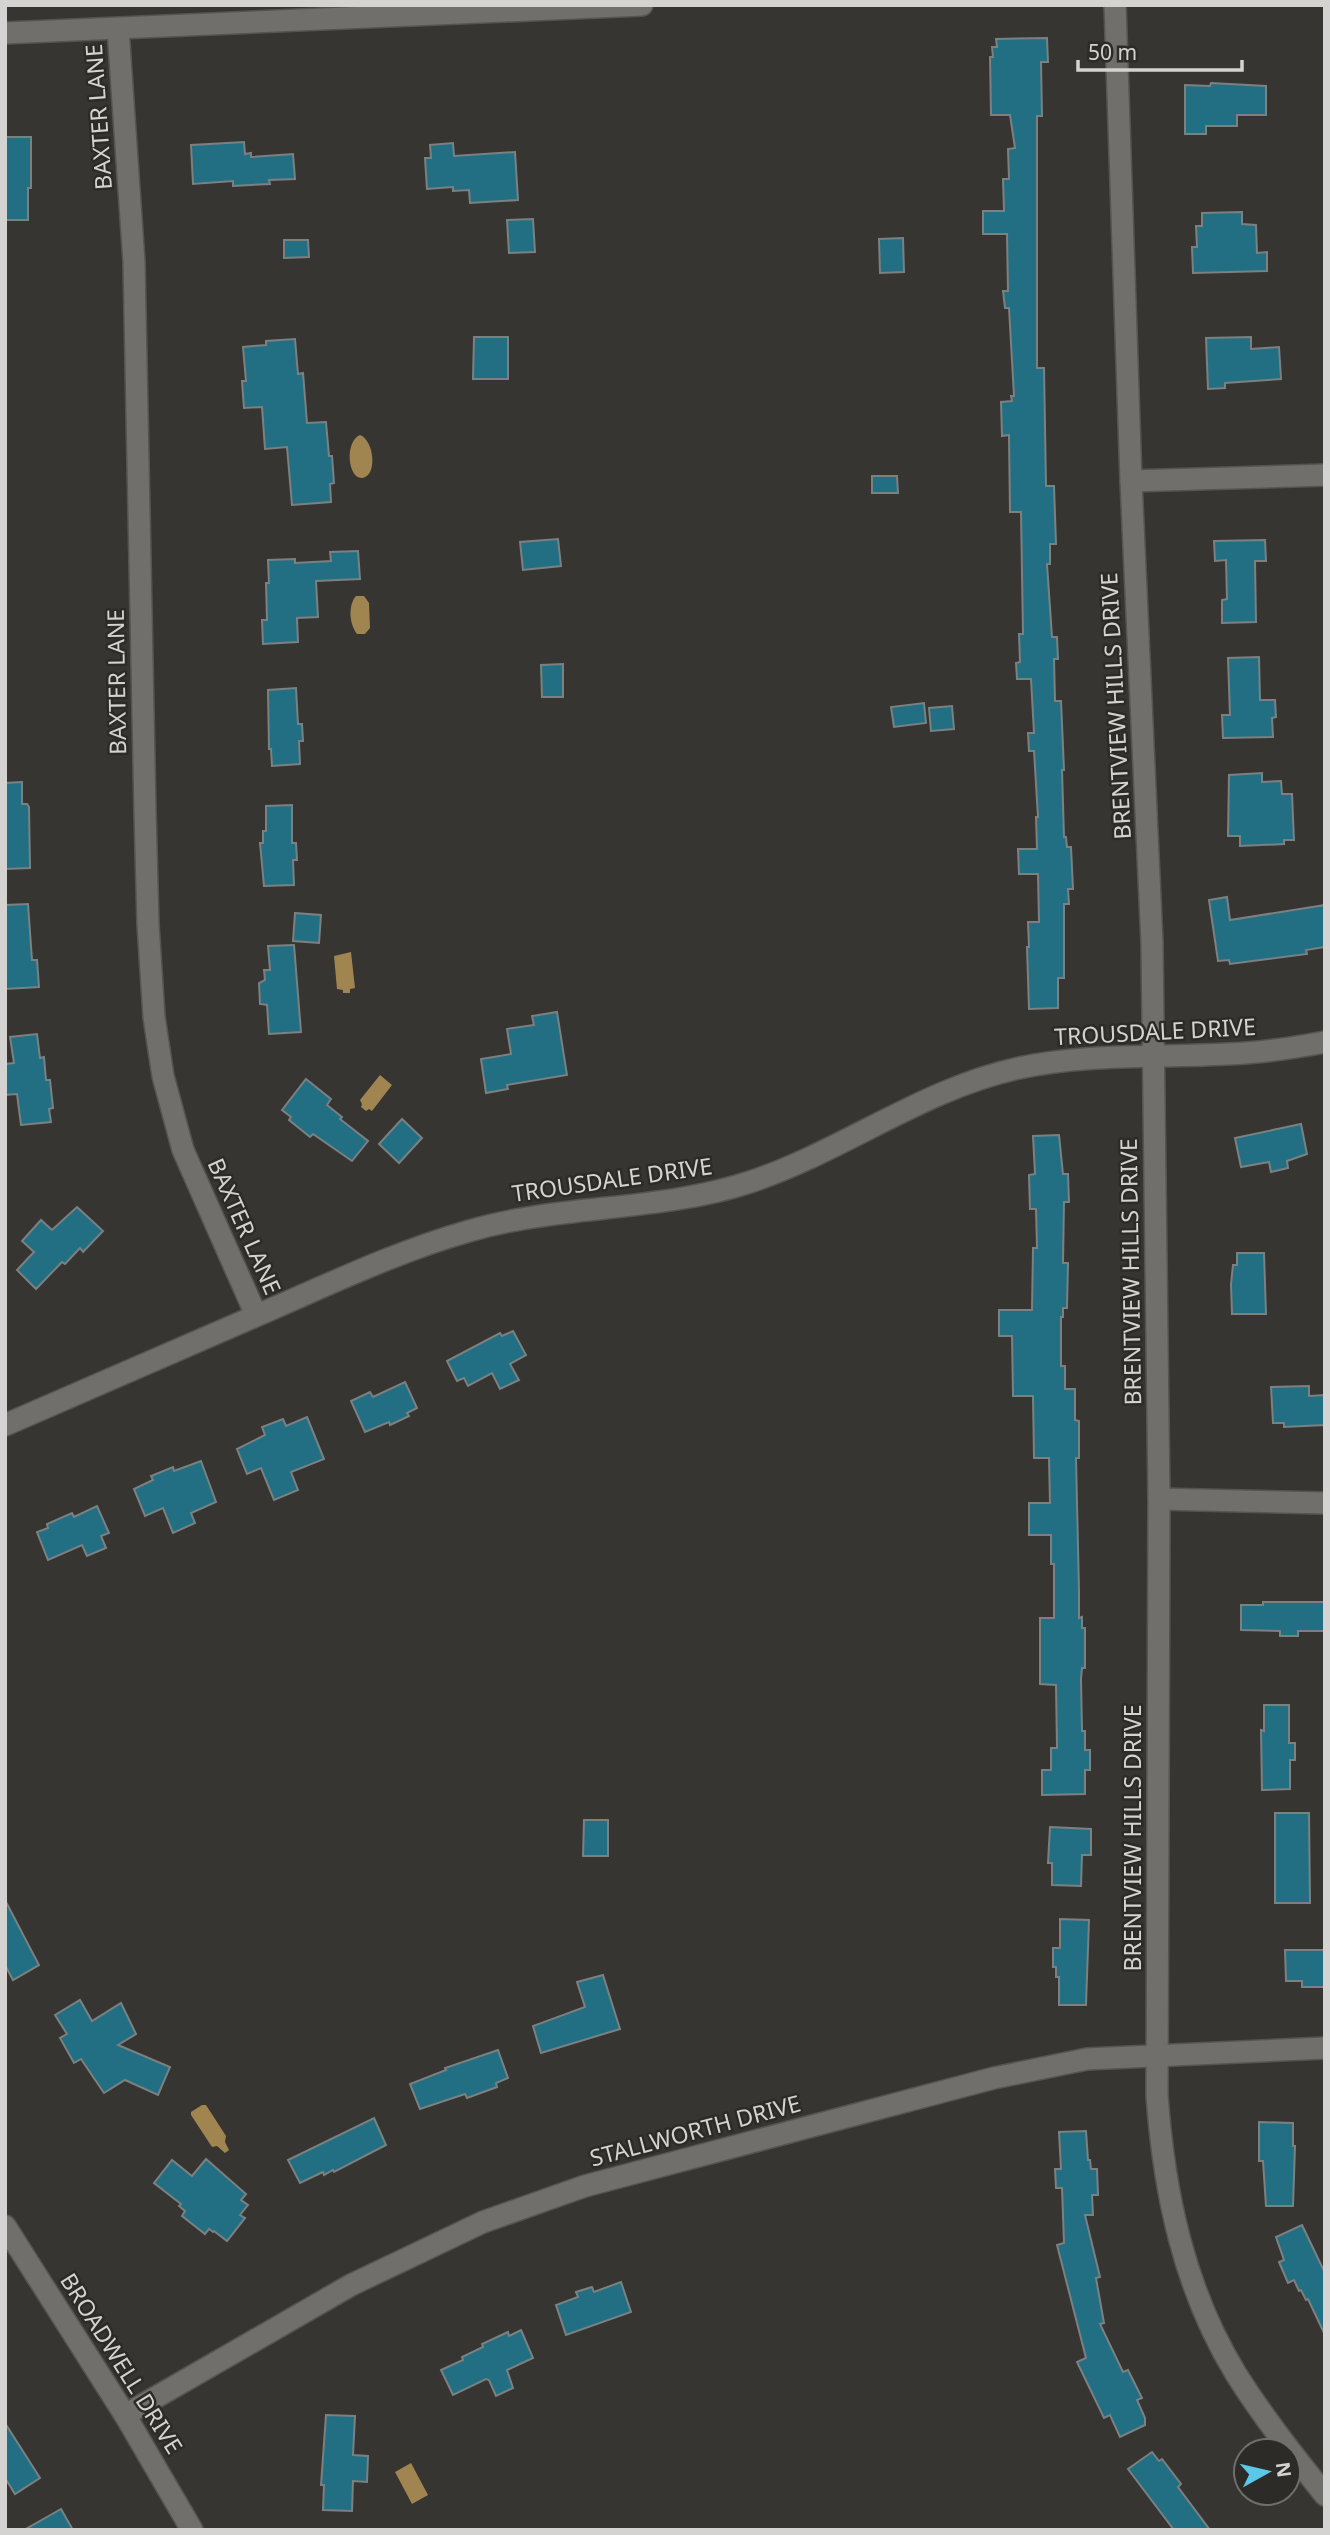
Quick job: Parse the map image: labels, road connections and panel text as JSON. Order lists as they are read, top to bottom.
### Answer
{
  "streets": {
    "street": [
      "BAXTER LANE",
      "BRENTVIEW HILLS DRIVE",
      "TROUSDALE DRIVE",
      "STALLWORTH DRIVE",
      "BROADWELL DRIVE"
    ]
  },
  "crossings": [
    ["BAXTER LANE", "TROUSDALE DRIVE"],
    ["BRENTVIEW HILLS DRIVE", "TROUSDALE DRIVE"],
    ["BRENTVIEW HILLS DRIVE", "STALLWORTH DRIVE"],
    ["STALLWORTH DRIVE", "BROADWELL DRIVE"]
  ],
  "scale_bar": "50 m",
  "north": "right"
}
